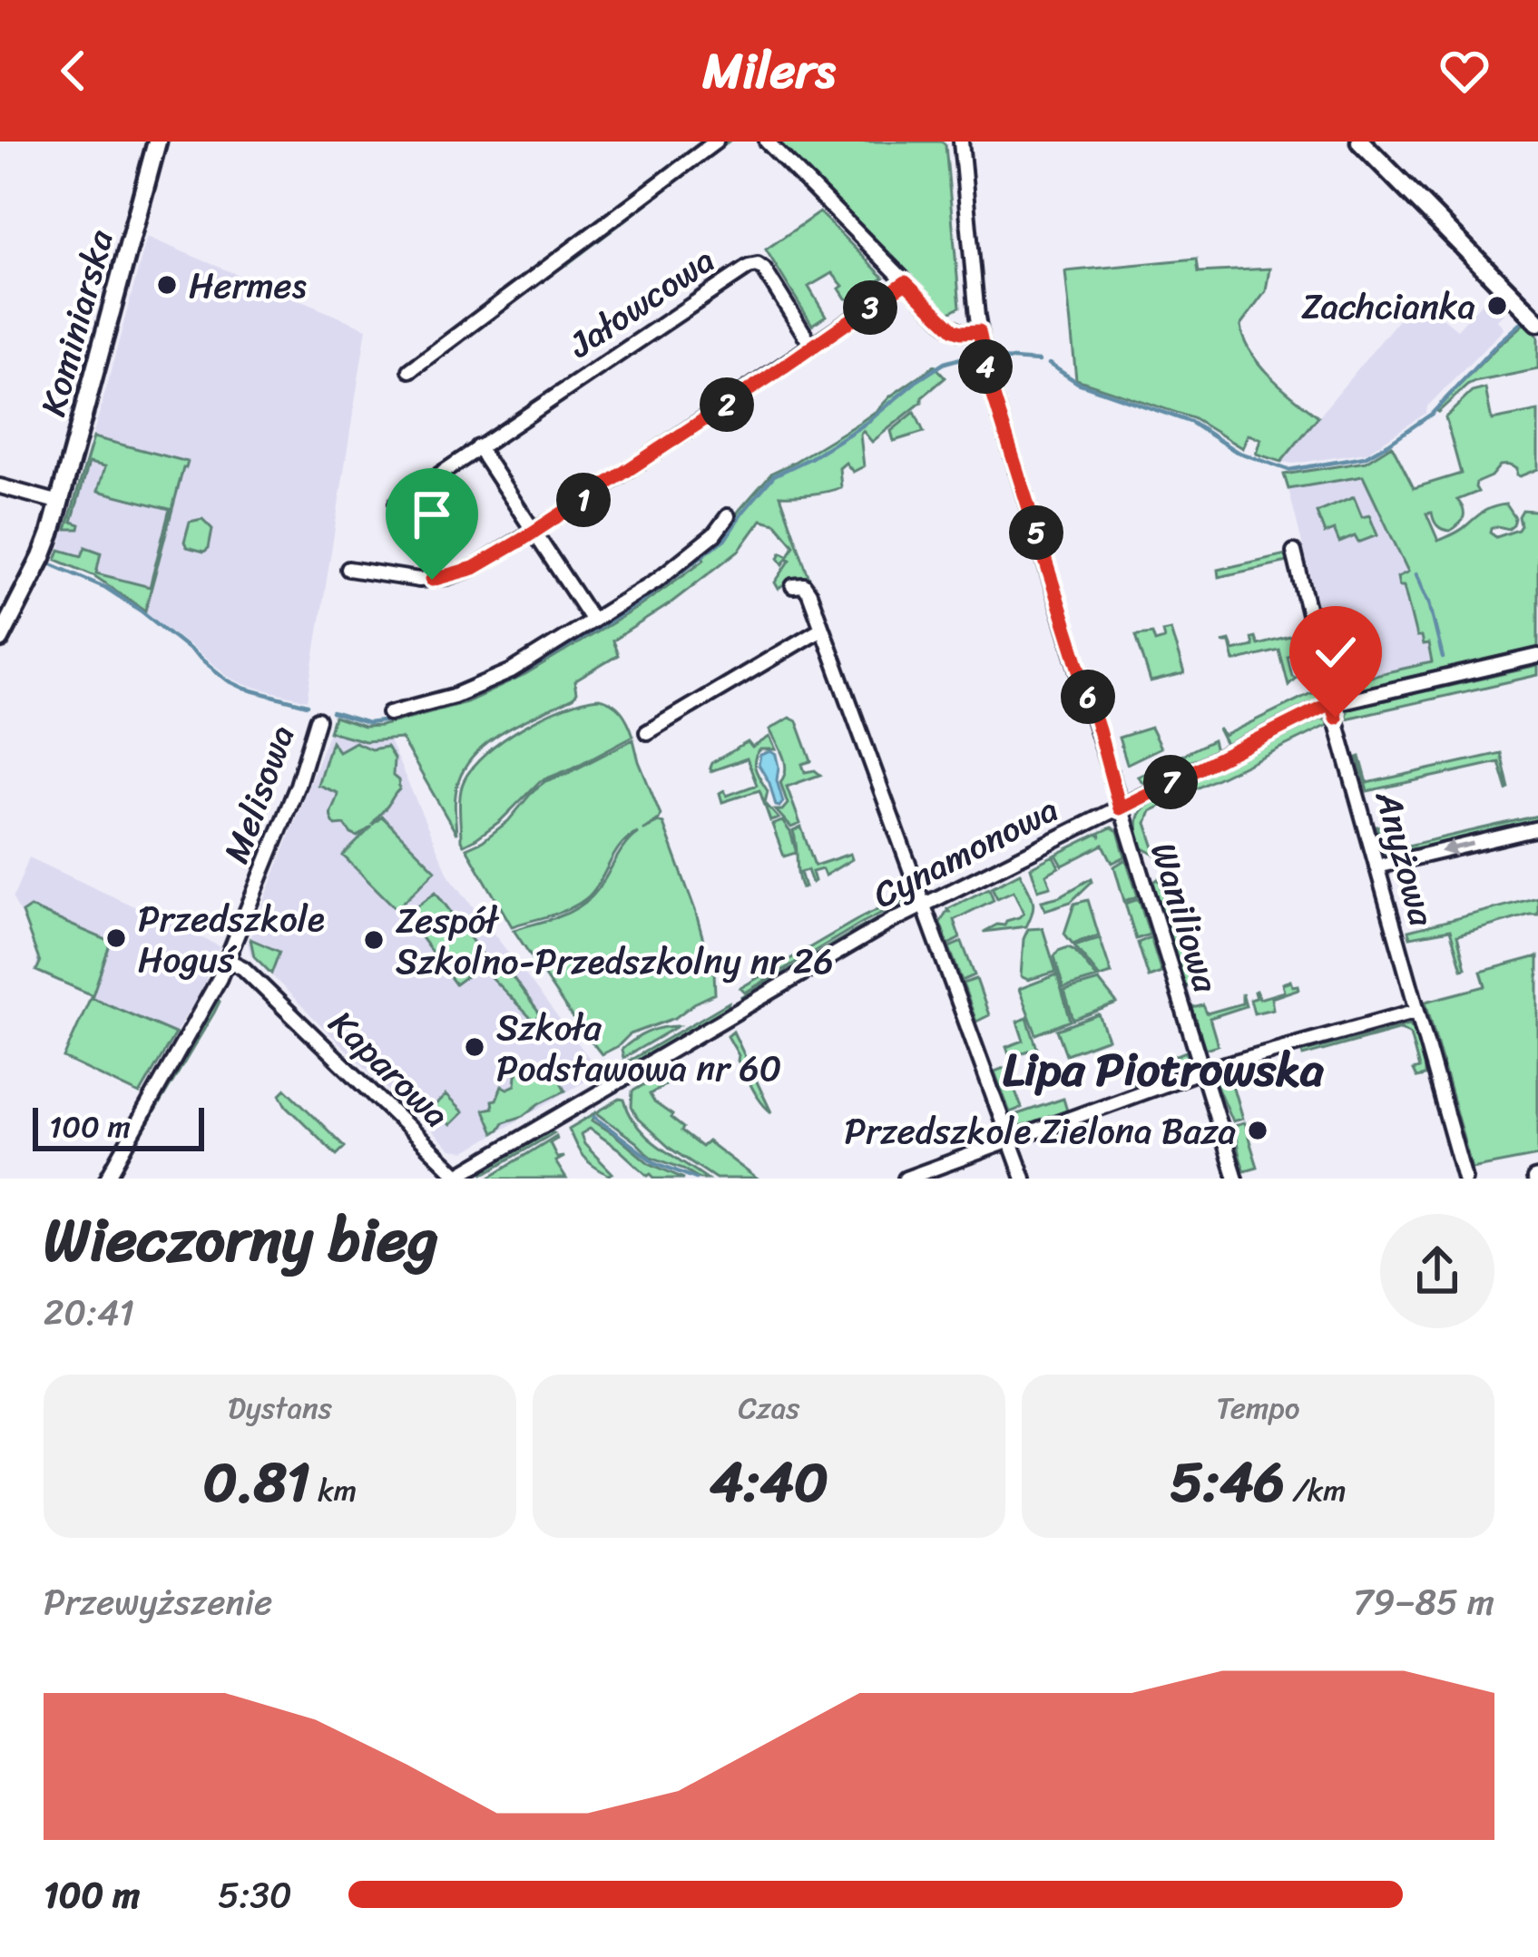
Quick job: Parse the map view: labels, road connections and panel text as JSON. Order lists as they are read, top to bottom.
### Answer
{
  "streets": {
    "street": [
      "Jałowcowa",
      "Kominiarska",
      "Melisowa",
      "Cynamonowa",
      "Anyżowa",
      "Waniliowa",
      "Kaparowa"
    ]
  },
  "crossings": [
    ["Melisowa", "Kaparowa"],
    ["Cynamonowa", "Anyżowa"],
    ["Cynamonowa", "Waniliowa"],
    ["Cynamonowa", "Kaparowa"]
  ],
  "districts": ["Lipa Piotrowska"],
  "places": [
    "Hermes",
    "Zachcianka",
    "Przedszkole Hoguś",
    "Zespół Szkolno-Przedszkolny nr 26",
    "Szkoła Podstawowa nr 60",
    "Przedszkole Zielona Baza"
  ],
  "scale_bar": "100 m",
  "page": {
    "header": "Milers",
    "pins": [
      "3",
      "4",
      "2",
      "1",
      "5",
      "6",
      "7"
    ],
    "scale": "100 m",
    "heading": ["Wieczorny bieg", "20:41"],
    "stats": [
      ["Dystans", "0.81 km"],
      ["Czas", "4:40"],
      ["Tempo", "5:46 /km"]
    ],
    "chart": ["Przewyższenie", "79–85 m"],
    "list": [
      {
        "name": "100 m",
        "note": "5:30"
      }
    ]
  }
}
